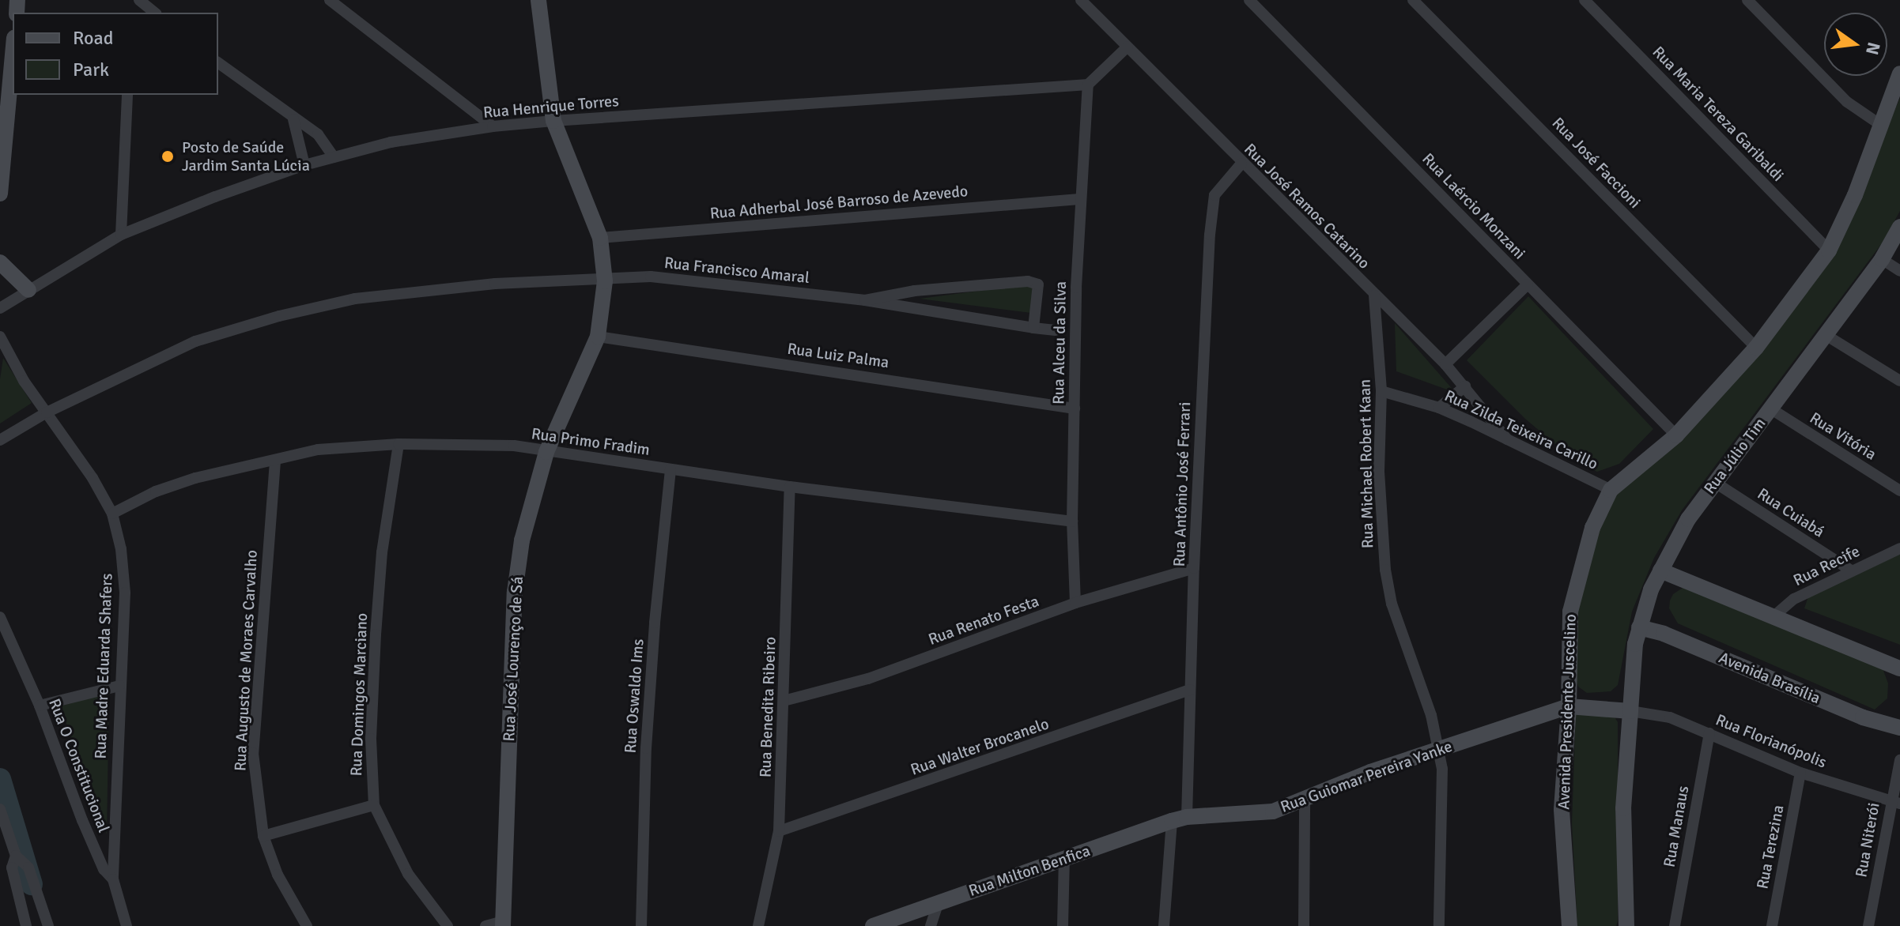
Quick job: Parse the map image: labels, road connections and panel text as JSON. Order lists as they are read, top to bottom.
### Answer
{
  "streets": {
    "main road": [
      "Rua Júlio Tim",
      "Rua José Lourenço de Sá",
      "Avenida Brasília",
      "Avenida Presidente Juscelino",
      "Rua Guiomar Pereira Yanke",
      "Rua Milton Benfica"
    ],
    "street": [
      "Rua Henrique Torres",
      "Rua Maria Tereza Garibaldi",
      "Rua José Faccioni",
      "Rua Adherbal José Barroso de Azevedo",
      "Rua José Ramos Catarino",
      "Rua Laércio Monzani",
      "Rua Francisco Amaral",
      "Rua Alceu da Silva",
      "Rua Luiz Palma",
      "Rua Zilda Teixeira Carillo",
      "Rua Vitória",
      "Rua Primo Fradim",
      "Rua Michael Robert Kaan",
      "Rua Antônio José Ferrari",
      "Rua Cuiabá",
      "Rua Recife",
      "Rua Renato Festa",
      "Rua Augusto de Moraes Carvalho",
      "Rua Madre Eduarda Shafers",
      "Rua Domingos Marciano",
      "Rua Oswaldo Ims",
      "Rua Benedita Ribeiro",
      "Rua Florianópolis",
      "Rua Walter Brocanelo",
      "Rua O Constitucional",
      "Rua Manaus",
      "Rua Niterói",
      "Rua Terezina"
    ]
  },
  "crossings": [
    ["Rua Henrique Torres", "Rua Alceu da Silva"],
    ["Rua Henrique Torres", "Rua José Lourenço de Sá"],
    ["Rua Maria Tereza Garibaldi", "Avenida Presidente Juscelino"],
    ["Rua José Faccioni", "Avenida Presidente Juscelino"],
    ["Rua Adherbal José Barroso de Azevedo", "Rua Alceu da Silva"],
    ["Rua Adherbal José Barroso de Azevedo", "Rua José Lourenço de Sá"],
    ["Rua José Ramos Catarino", "Rua Zilda Teixeira Carillo"],
    ["Rua José Ramos Catarino", "Rua Michael Robert Kaan"],
    ["Rua José Ramos Catarino", "Rua Antônio José Ferrari"],
    ["Rua Laércio Monzani", "Avenida Presidente Juscelino"],
    ["Rua Francisco Amaral", "Rua José Lourenço de Sá"],
    ["Rua Francisco Amaral", "Rua Madre Eduarda Shafers"],
    ["Rua Alceu da Silva", "Rua Luiz Palma"],
    ["Rua Alceu da Silva", "Rua Primo Fradim"],
    ["Rua Alceu da Silva", "Rua Renato Festa"],
    ["Rua Luiz Palma", "Rua José Lourenço de Sá"],
    ["Rua Zilda Teixeira Carillo", "Rua Michael Robert Kaan"],
    ["Rua Zilda Teixeira Carillo", "Avenida Presidente Juscelino"],
    ["Rua Vitória", "Rua Júlio Tim"],
    ["Rua Primo Fradim", "Rua José Lourenço de Sá"],
    ["Rua Primo Fradim", "Rua Augusto de Moraes Carvalho"],
    ["Rua Primo Fradim", "Rua Madre Eduarda Shafers"],
    ["Rua Primo Fradim", "Rua Domingos Marciano"],
    ["Rua Primo Fradim", "Rua Oswaldo Ims"],
    ["Rua Primo Fradim", "Rua Benedita Ribeiro"],
    ["Rua Júlio Tim", "Rua Cuiabá"],
    ["Rua Júlio Tim", "Avenida Brasília"],
    ["Rua Júlio Tim", "Rua Florianópolis"],
    ["Rua Júlio Tim", "Rua Guiomar Pereira Yanke"],
    ["Rua Michael Robert Kaan", "Rua Guiomar Pereira Yanke"],
    ["Rua Antônio José Ferrari", "Rua Renato Festa"],
    ["Rua Antônio José Ferrari", "Rua Walter Brocanelo"],
    ["Rua Antônio José Ferrari", "Rua Guiomar Pereira Yanke"],
    ["Rua Antônio José Ferrari", "Rua Milton Benfica"],
    ["Rua Cuiabá", "Rua Recife"],
    ["Rua Renato Festa", "Rua Benedita Ribeiro"],
    ["Rua Madre Eduarda Shafers", "Rua O Constitucional"],
    ["Rua Benedita Ribeiro", "Rua Walter Brocanelo"],
    ["Avenida Presidente Juscelino", "Rua Guiomar Pereira Yanke"],
    ["Rua Florianópolis", "Rua Guiomar Pereira Yanke"],
    ["Rua Florianópolis", "Rua Manaus"],
    ["Rua Florianópolis", "Rua Niterói"],
    ["Rua Florianópolis", "Rua Terezina"],
    ["Rua Guiomar Pereira Yanke", "Rua Milton Benfica"]
  ],
  "places": ["Posto de Saúde Jardim Santa Lúcia"],
  "legend": ["Road", "Park"],
  "north": "right"
}
